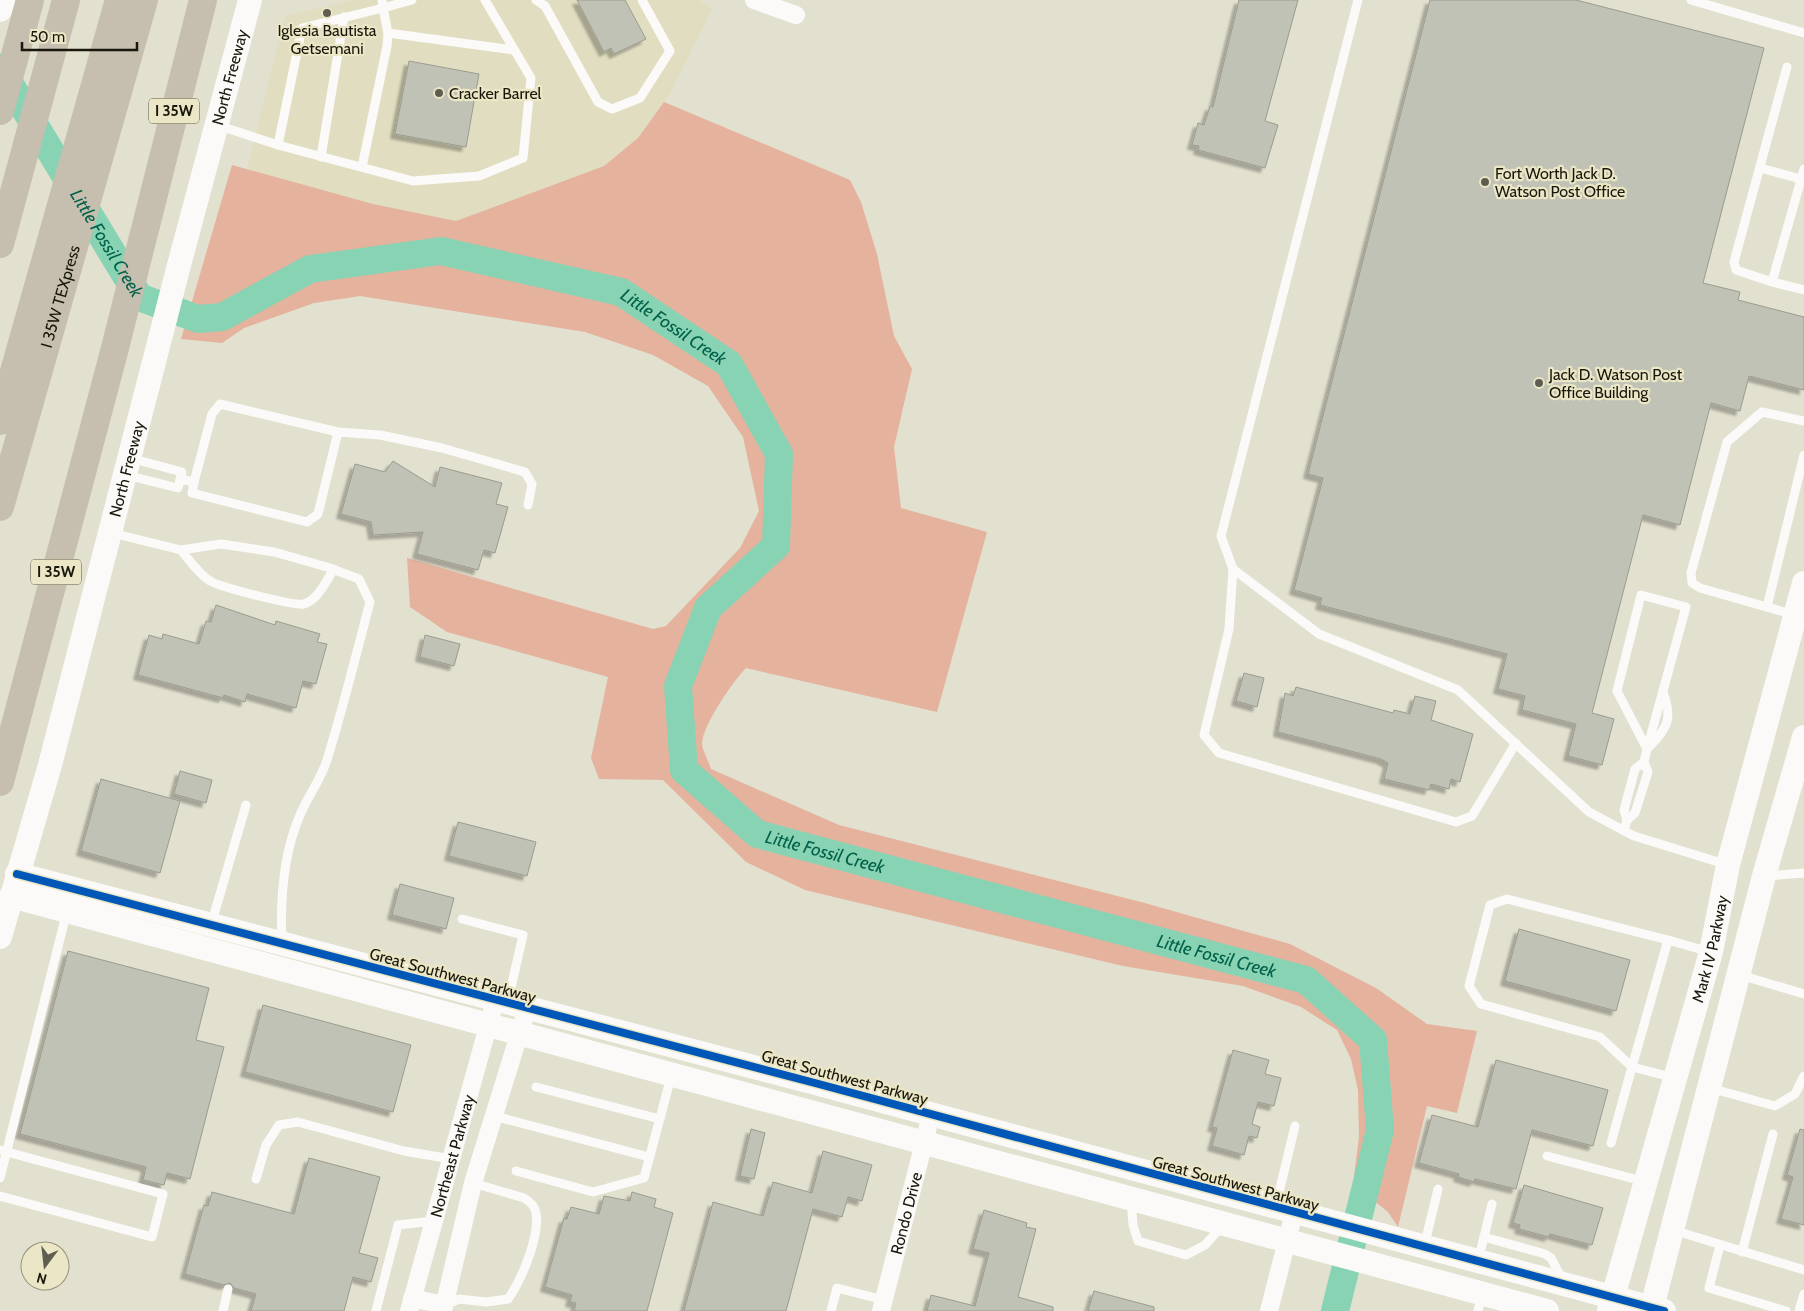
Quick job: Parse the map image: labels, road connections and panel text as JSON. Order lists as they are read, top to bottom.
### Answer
{
  "streets": {
    "highway": ["I 35W", "I 35W TEXpress"],
    "street": [
      "North Freeway",
      "Mark IV Parkway",
      "Great Southwest Parkway",
      "Northeast Parkway",
      "Rondo Drive"
    ]
  },
  "crossings": [
    ["North Freeway", "Great Southwest Parkway"],
    ["Mark IV Parkway", "Great Southwest Parkway"],
    ["Great Southwest Parkway", "Northeast Parkway"],
    ["Great Southwest Parkway", "Rondo Drive"]
  ],
  "water": ["Little Fossil Creek"],
  "places": [
    "Iglesia Bautista Getsemani",
    "Cracker Barrel",
    "Fort Worth Jack D. Watson Post Office",
    "Jack D. Watson Post Office Building"
  ],
  "scale_bar": "50 m",
  "north": "bottom"
}
